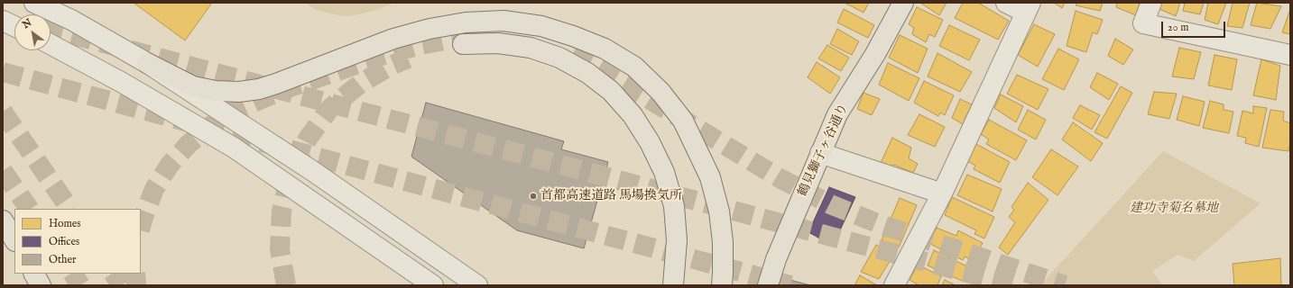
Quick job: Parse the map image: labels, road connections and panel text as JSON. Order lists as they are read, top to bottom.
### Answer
{
  "streets": {
    "main road": ["鶴見獅子ヶ谷通り"]
  },
  "parks": ["建功寺菊名墓地"],
  "places": ["首都高速道路 馬場換気所"],
  "legend": ["Homes", "Offices", "Other"],
  "scale_bar": "20 m",
  "north": "top left"
}
